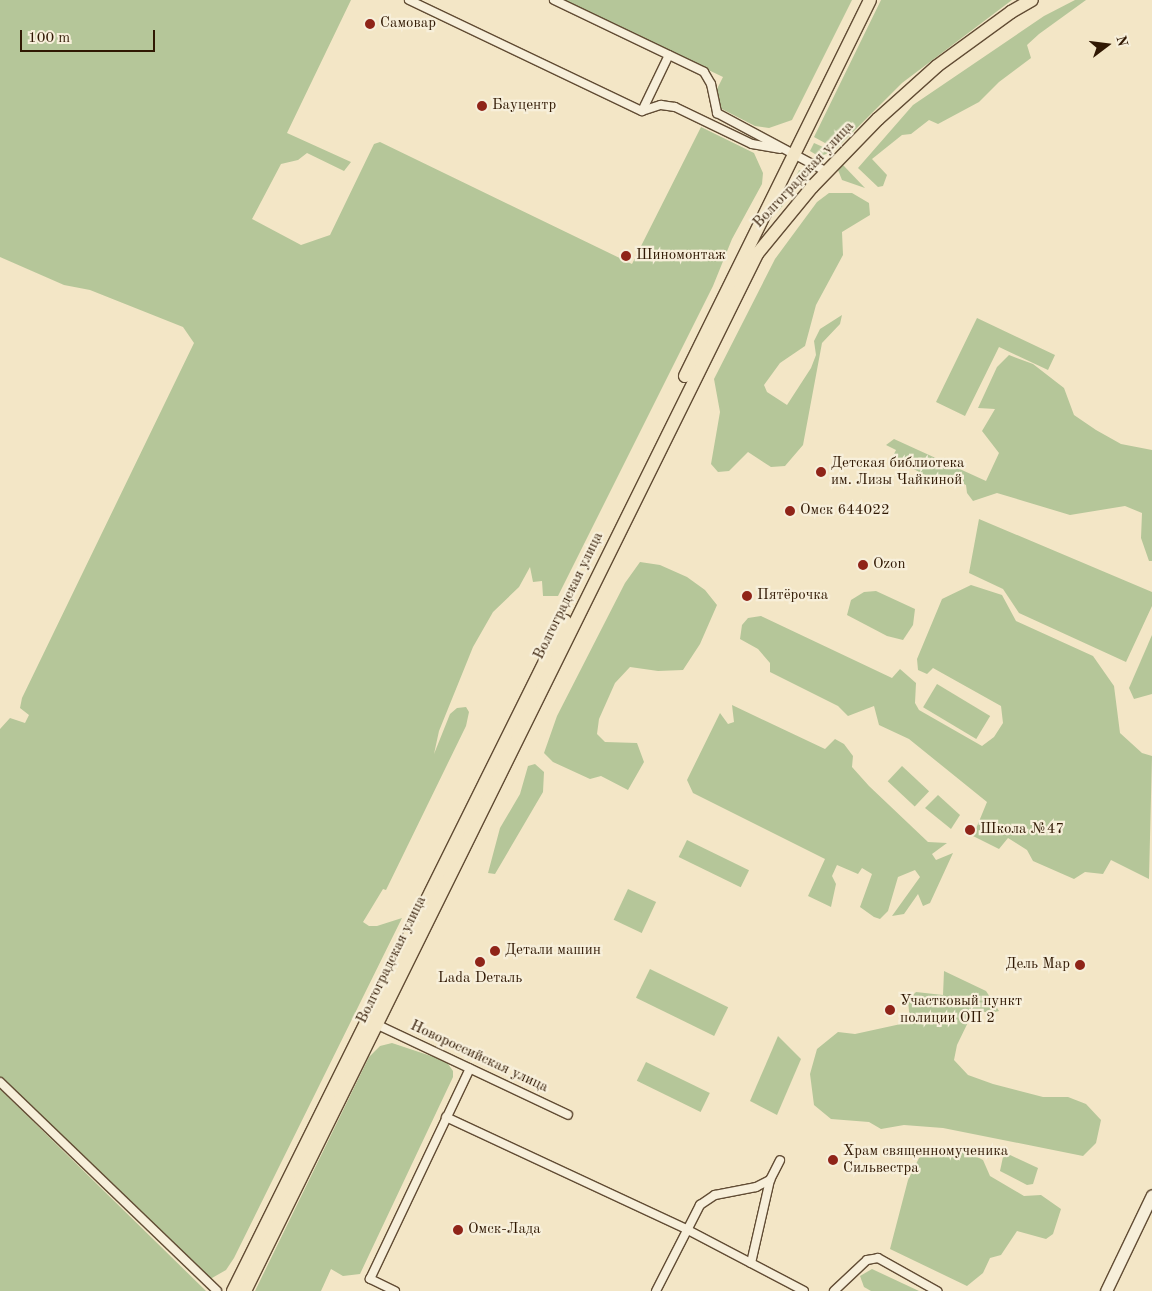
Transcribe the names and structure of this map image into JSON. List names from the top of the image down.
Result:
{
  "streets": {
    "main road": ["Волгоградская улица"],
    "street": ["Новороссийская улица"]
  },
  "crossings": [
    ["Волгоградская улица", "Новороссийская улица"]
  ],
  "places": [
    "Самовар",
    "Бауцентр",
    "Шиномонтаж",
    "Детская библиотека им. Лизы Чайкиной",
    "Омск 644022",
    "Ozon",
    "Пятёрочка",
    "Школа №47",
    "Детали машин",
    "Lada Dеталь",
    "Дель Мар",
    "Участковый пункт полиции ОП 2",
    "Храм священномученика Сильвестра",
    "Омск-Лада"
  ],
  "scale_bar": "100 m",
  "north": "right"
}
